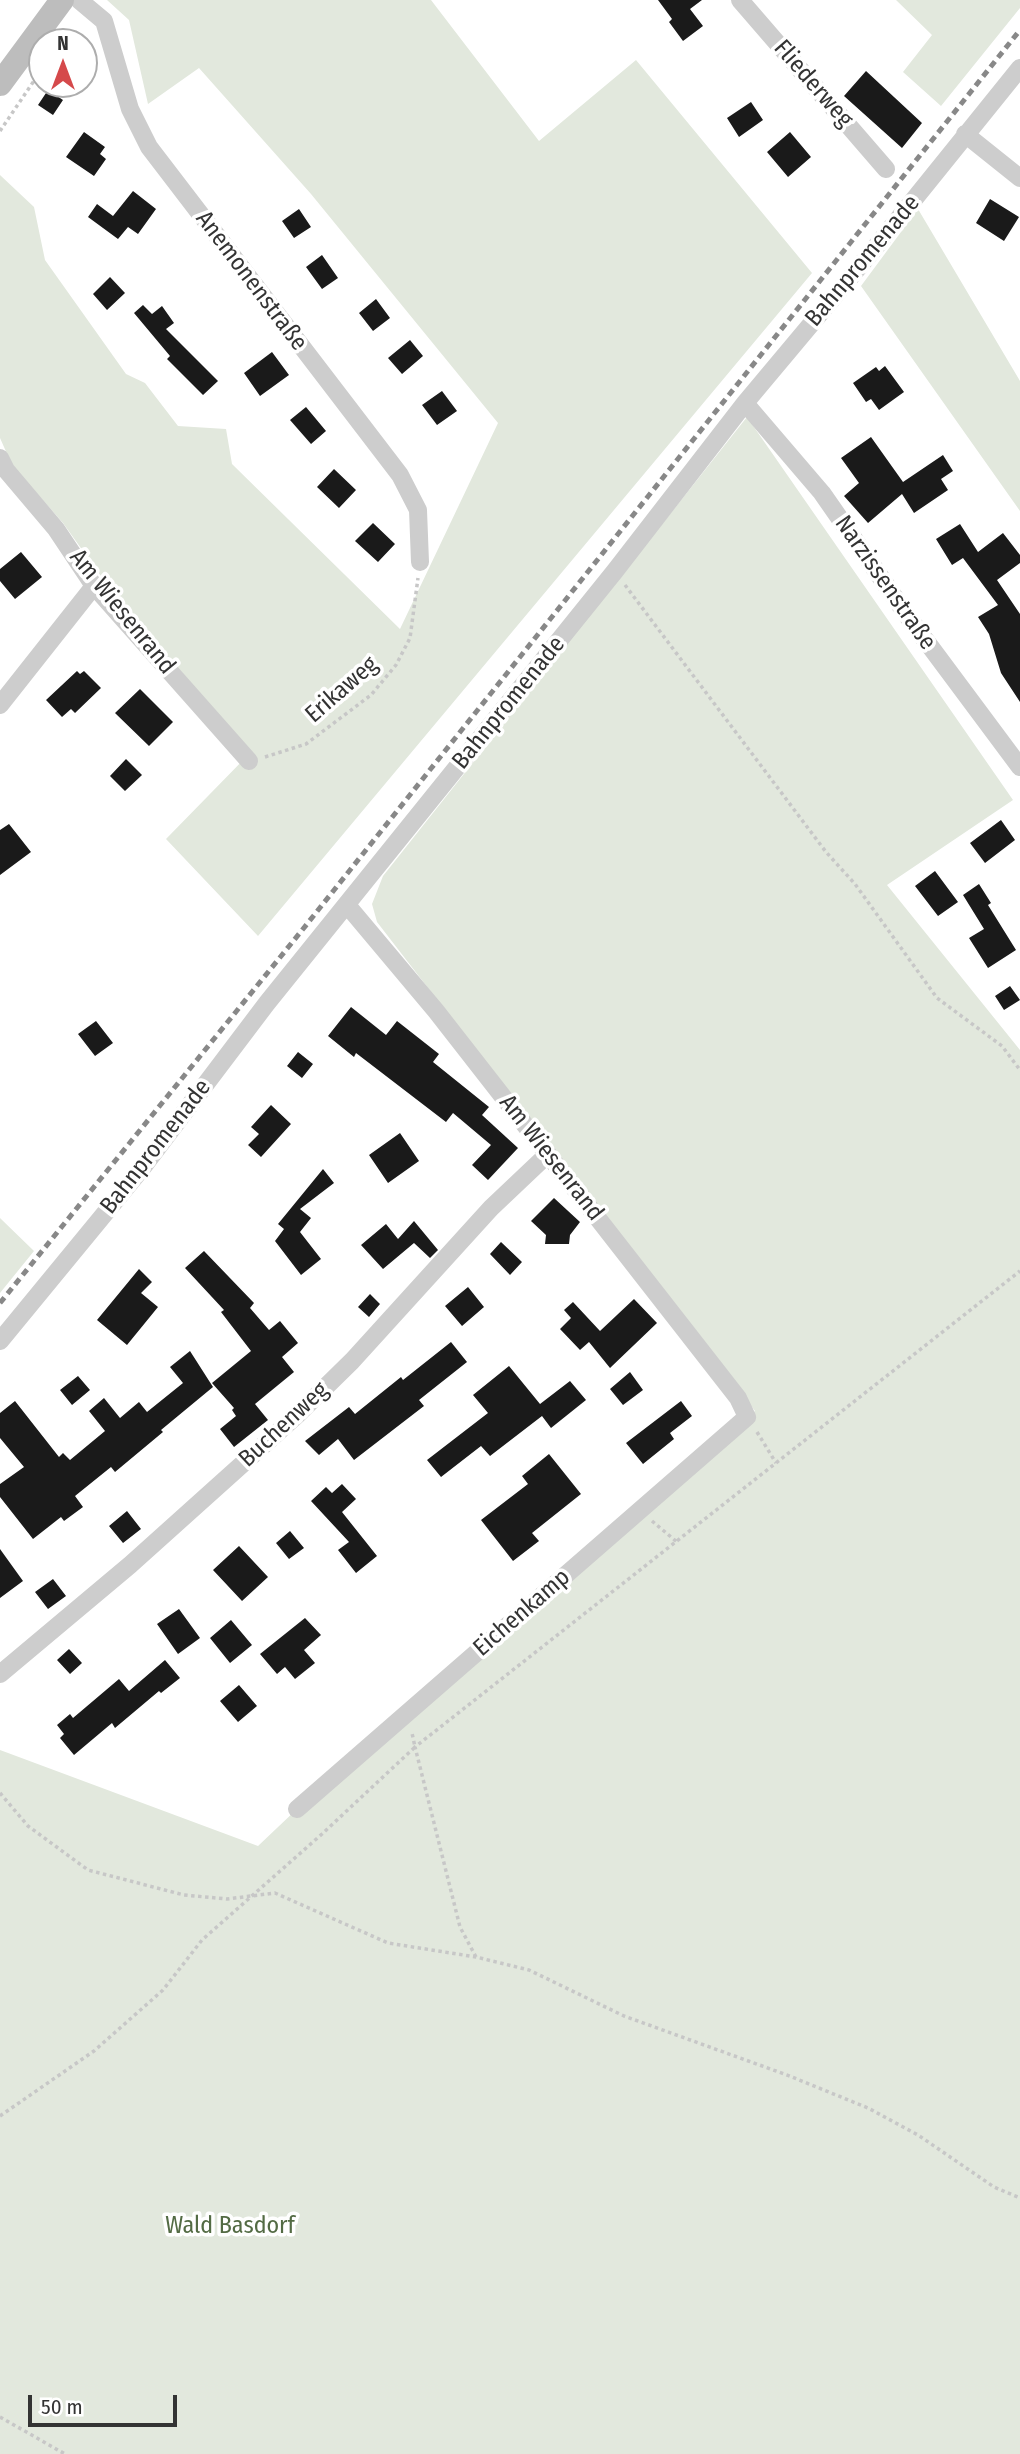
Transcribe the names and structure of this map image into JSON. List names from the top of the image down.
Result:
{
  "streets": {
    "street": [
      "Fliederweg",
      "Bahnpromenade",
      "Anemonenstraße",
      "Narzissenstraße",
      "Am Wiesenrand",
      "Buchenweg",
      "Eichenkamp"
    ],
    "path": ["Erikaweg"]
  },
  "crossings": [
    ["Bahnpromenade", "Narzissenstraße"],
    ["Bahnpromenade", "Am Wiesenrand"],
    ["Anemonenstraße", "Erikaweg"],
    ["Am Wiesenrand", "Erikaweg"],
    ["Am Wiesenrand", "Buchenweg"],
    ["Am Wiesenrand", "Eichenkamp"]
  ],
  "parks": ["Wald Basdorf"],
  "scale_bar": "50 m",
  "north": "top"
}
